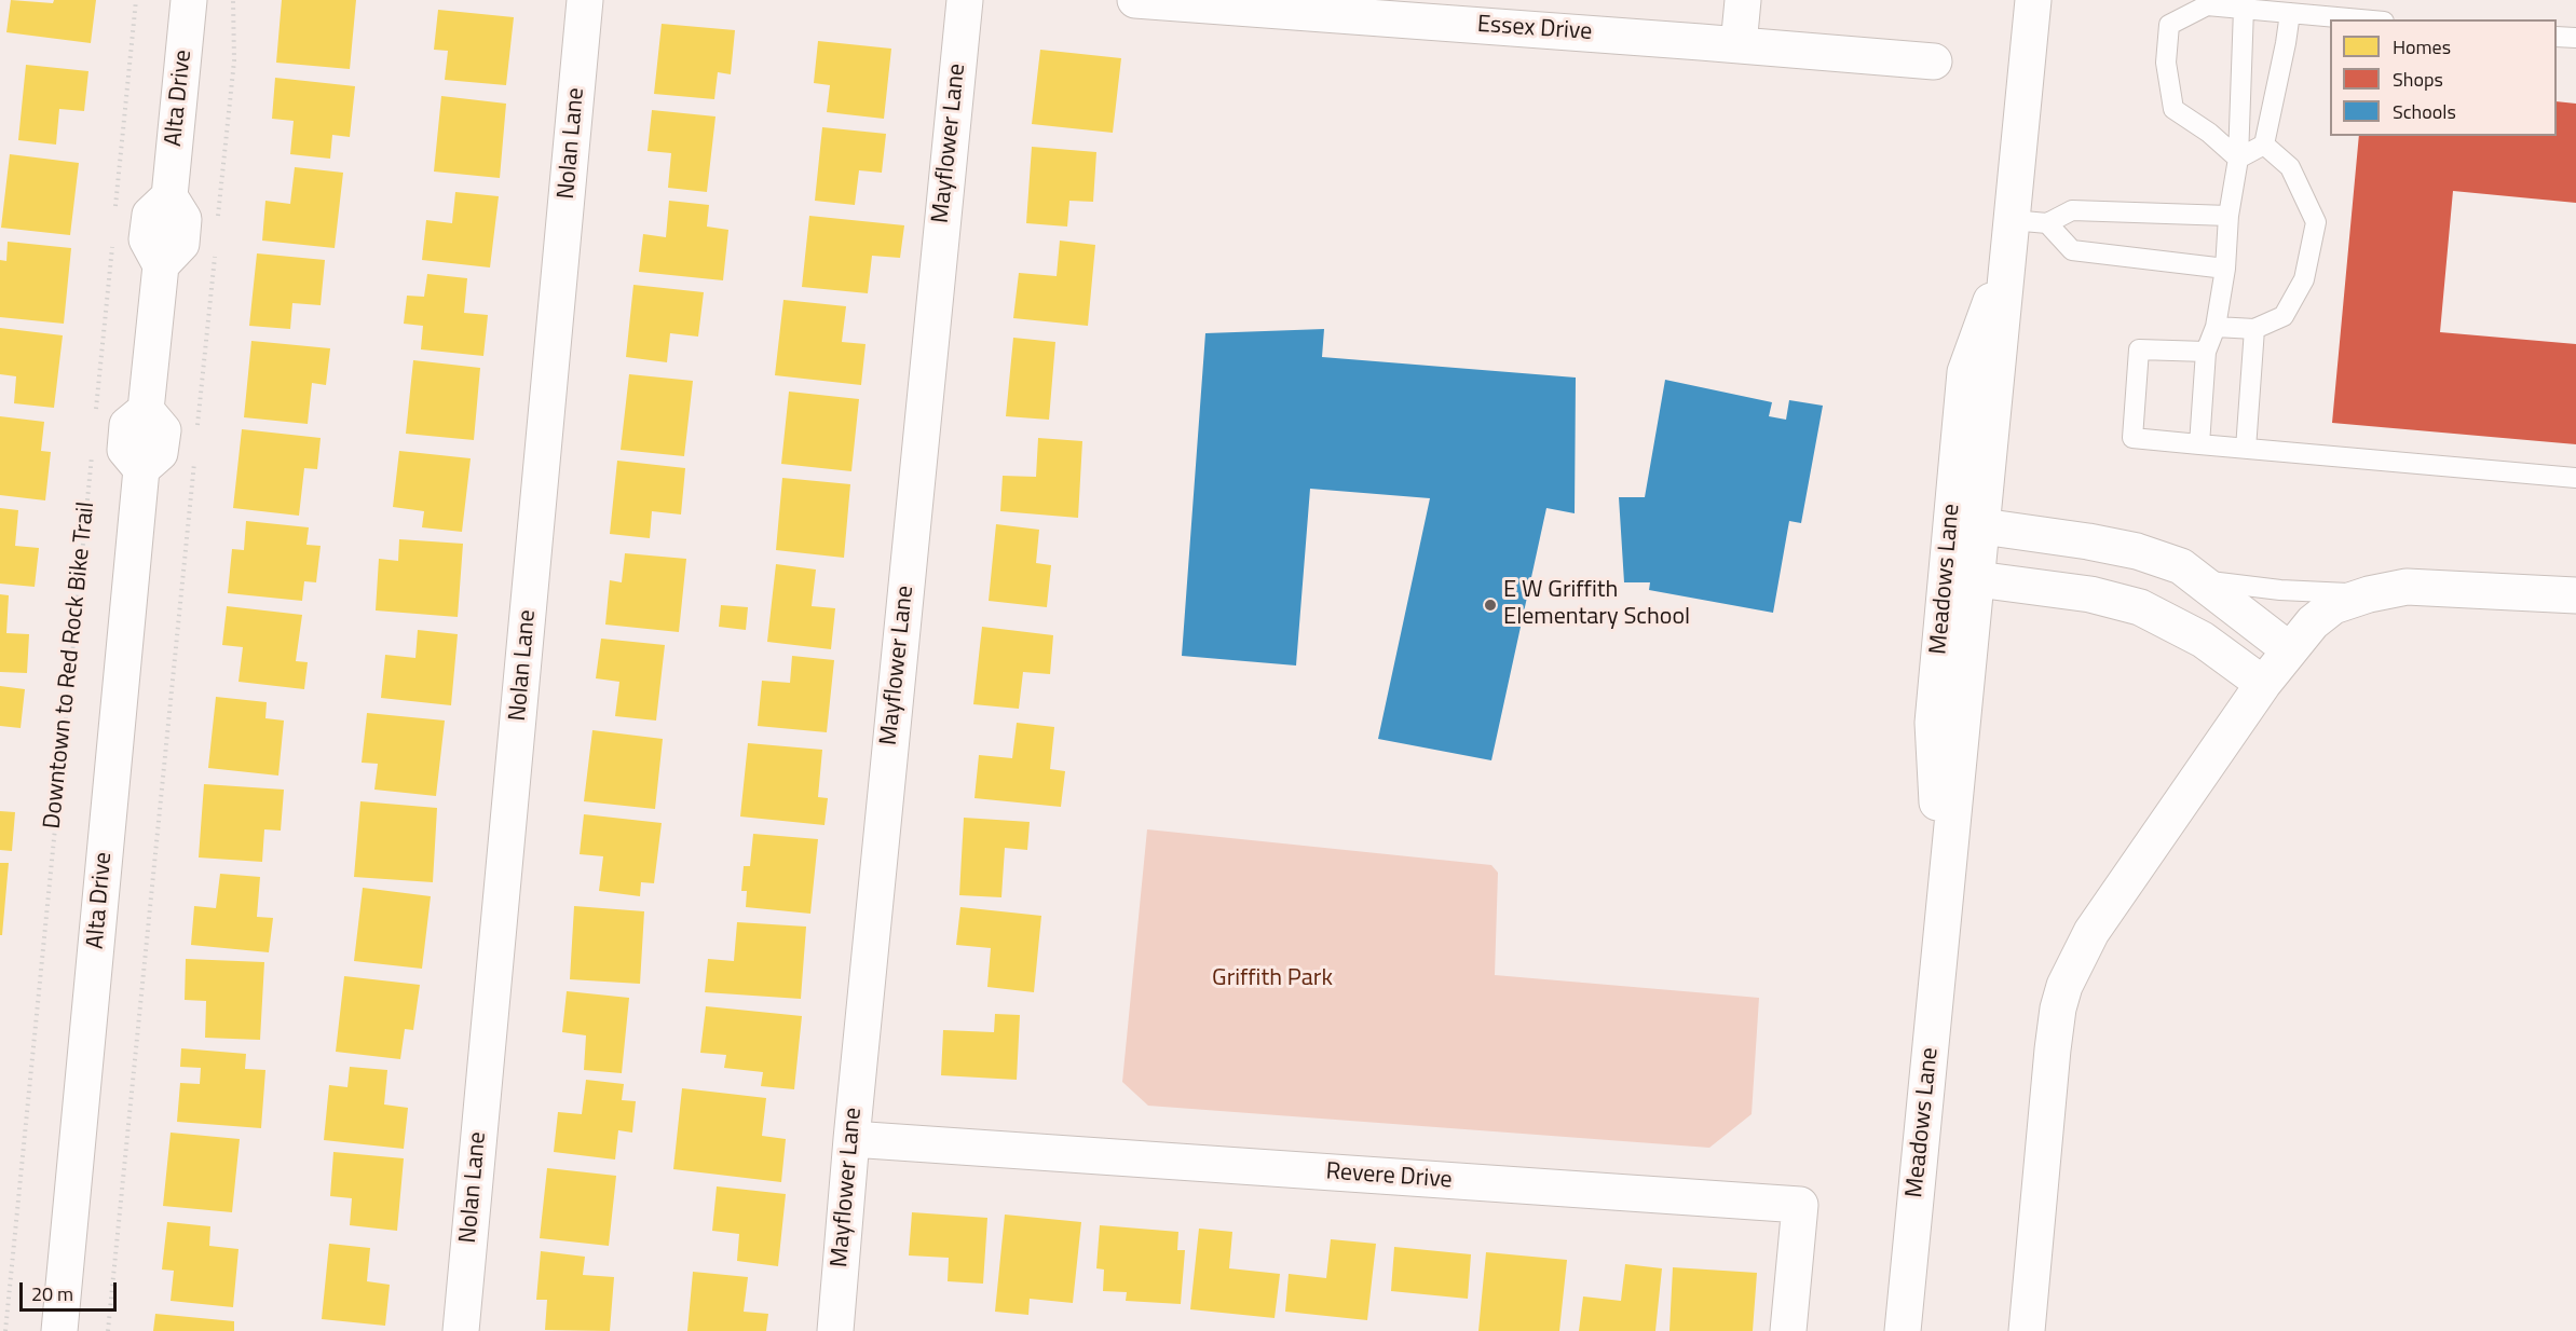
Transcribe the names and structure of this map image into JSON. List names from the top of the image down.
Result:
{
  "streets": {
    "street": [
      "Essex Drive",
      "Alta Drive",
      "Nolan Lane",
      "Mayflower Lane",
      "Meadows Lane",
      "Revere Drive"
    ],
    "path": ["Downtown to Red Rock Bike Trail"]
  },
  "crossings": [
    ["Mayflower Lane", "Revere Drive"]
  ],
  "parks": ["Griffith Park"],
  "places": ["E W Griffith Elementary School"],
  "legend": ["Homes", "Shops", "Schools"],
  "scale_bar": "20 m"
}
